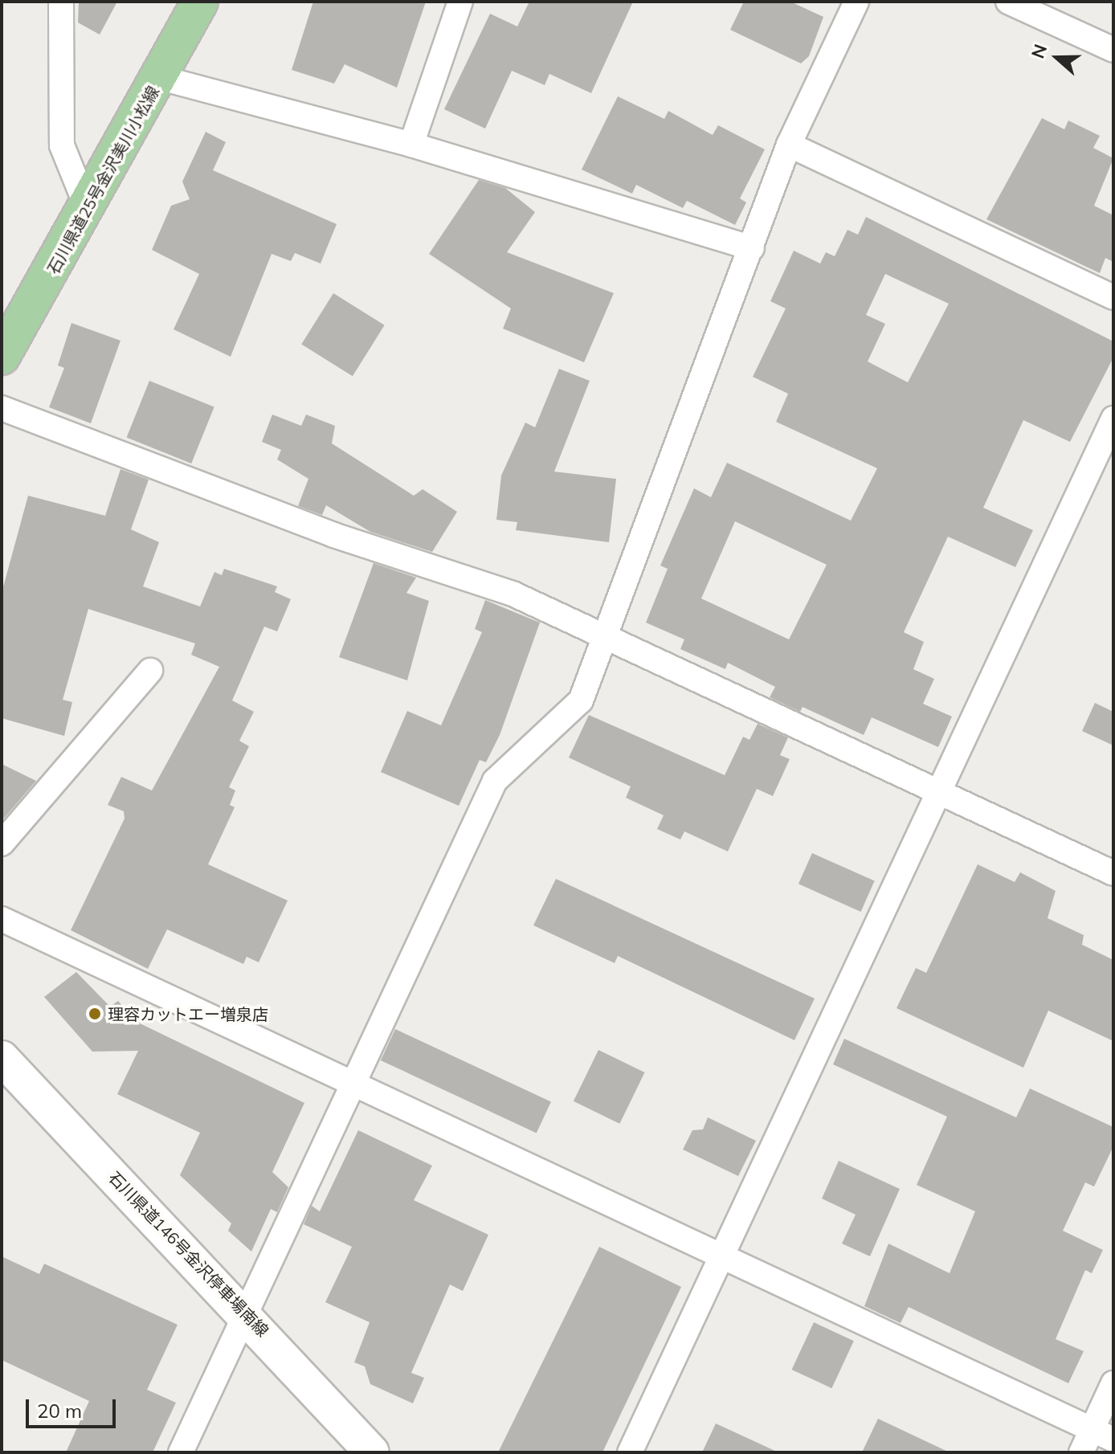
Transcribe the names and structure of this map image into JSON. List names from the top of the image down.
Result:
{
  "streets": {
    "main road": ["石川県道25号金沢美川小松線", "石川県道146号金沢停車場南線"]
  },
  "places": ["理容カットエー増泉店"],
  "scale_bar": "20 m",
  "north": "left"
}
